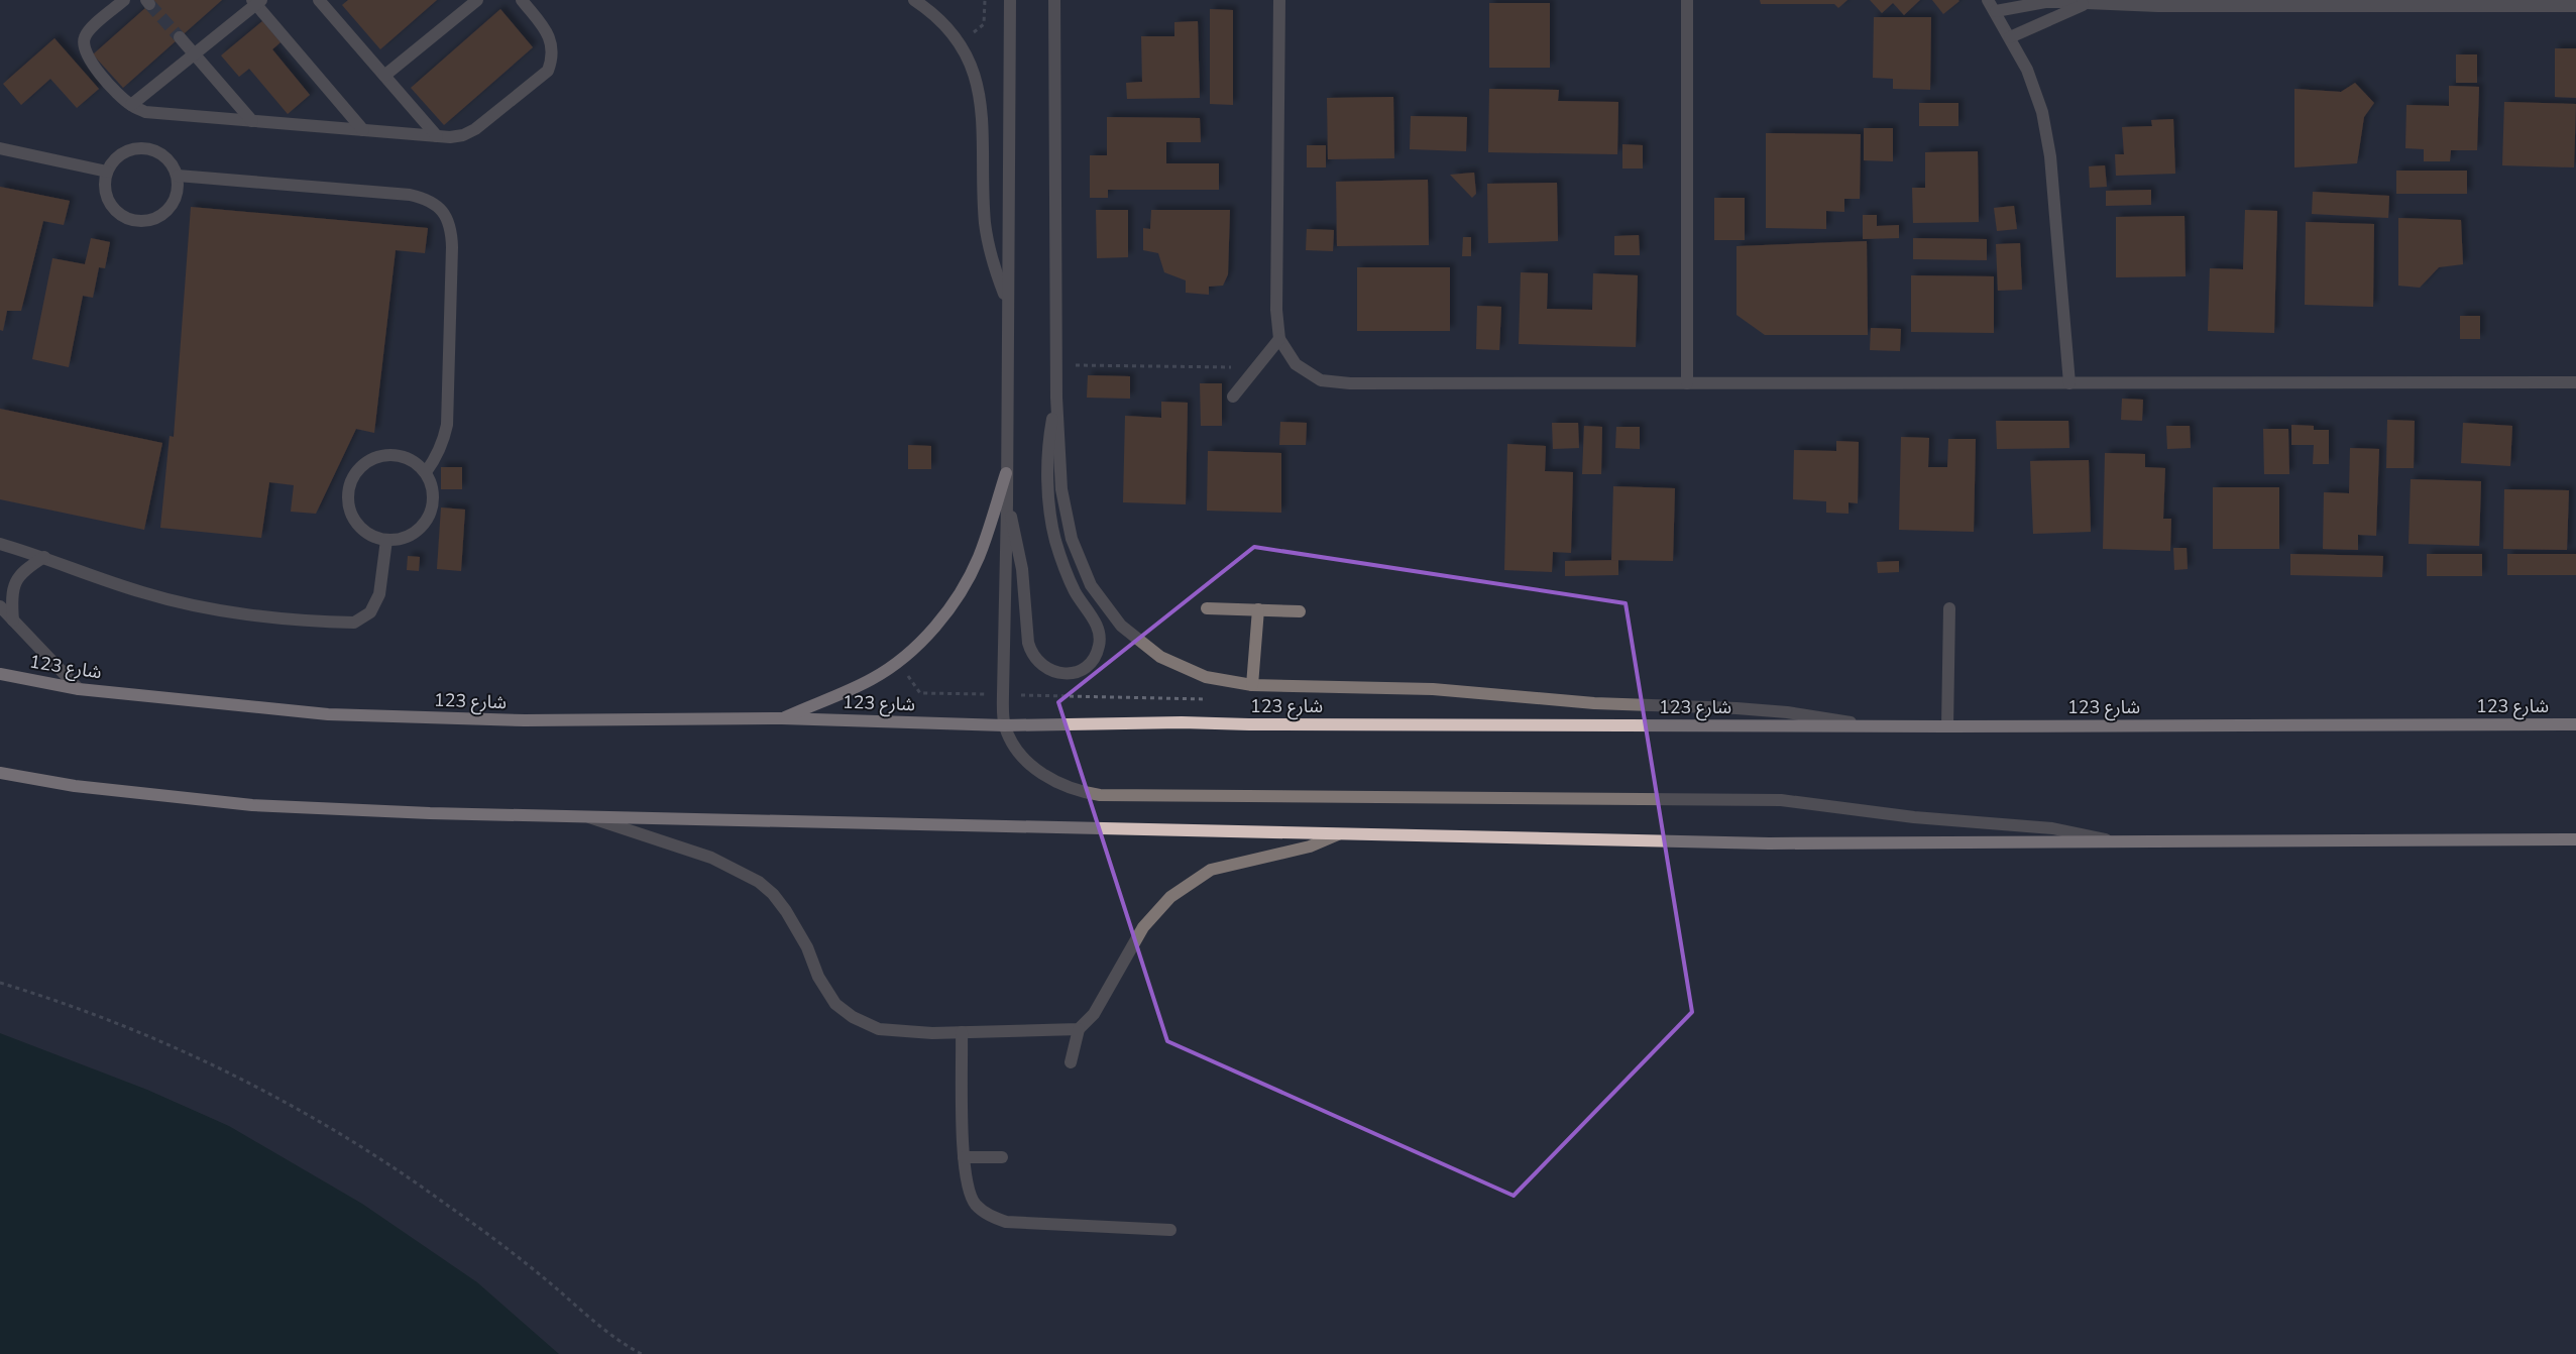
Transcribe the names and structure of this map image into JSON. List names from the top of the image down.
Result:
{
  "streets": {
    "main road": ["شارع 123"]
  }
}
